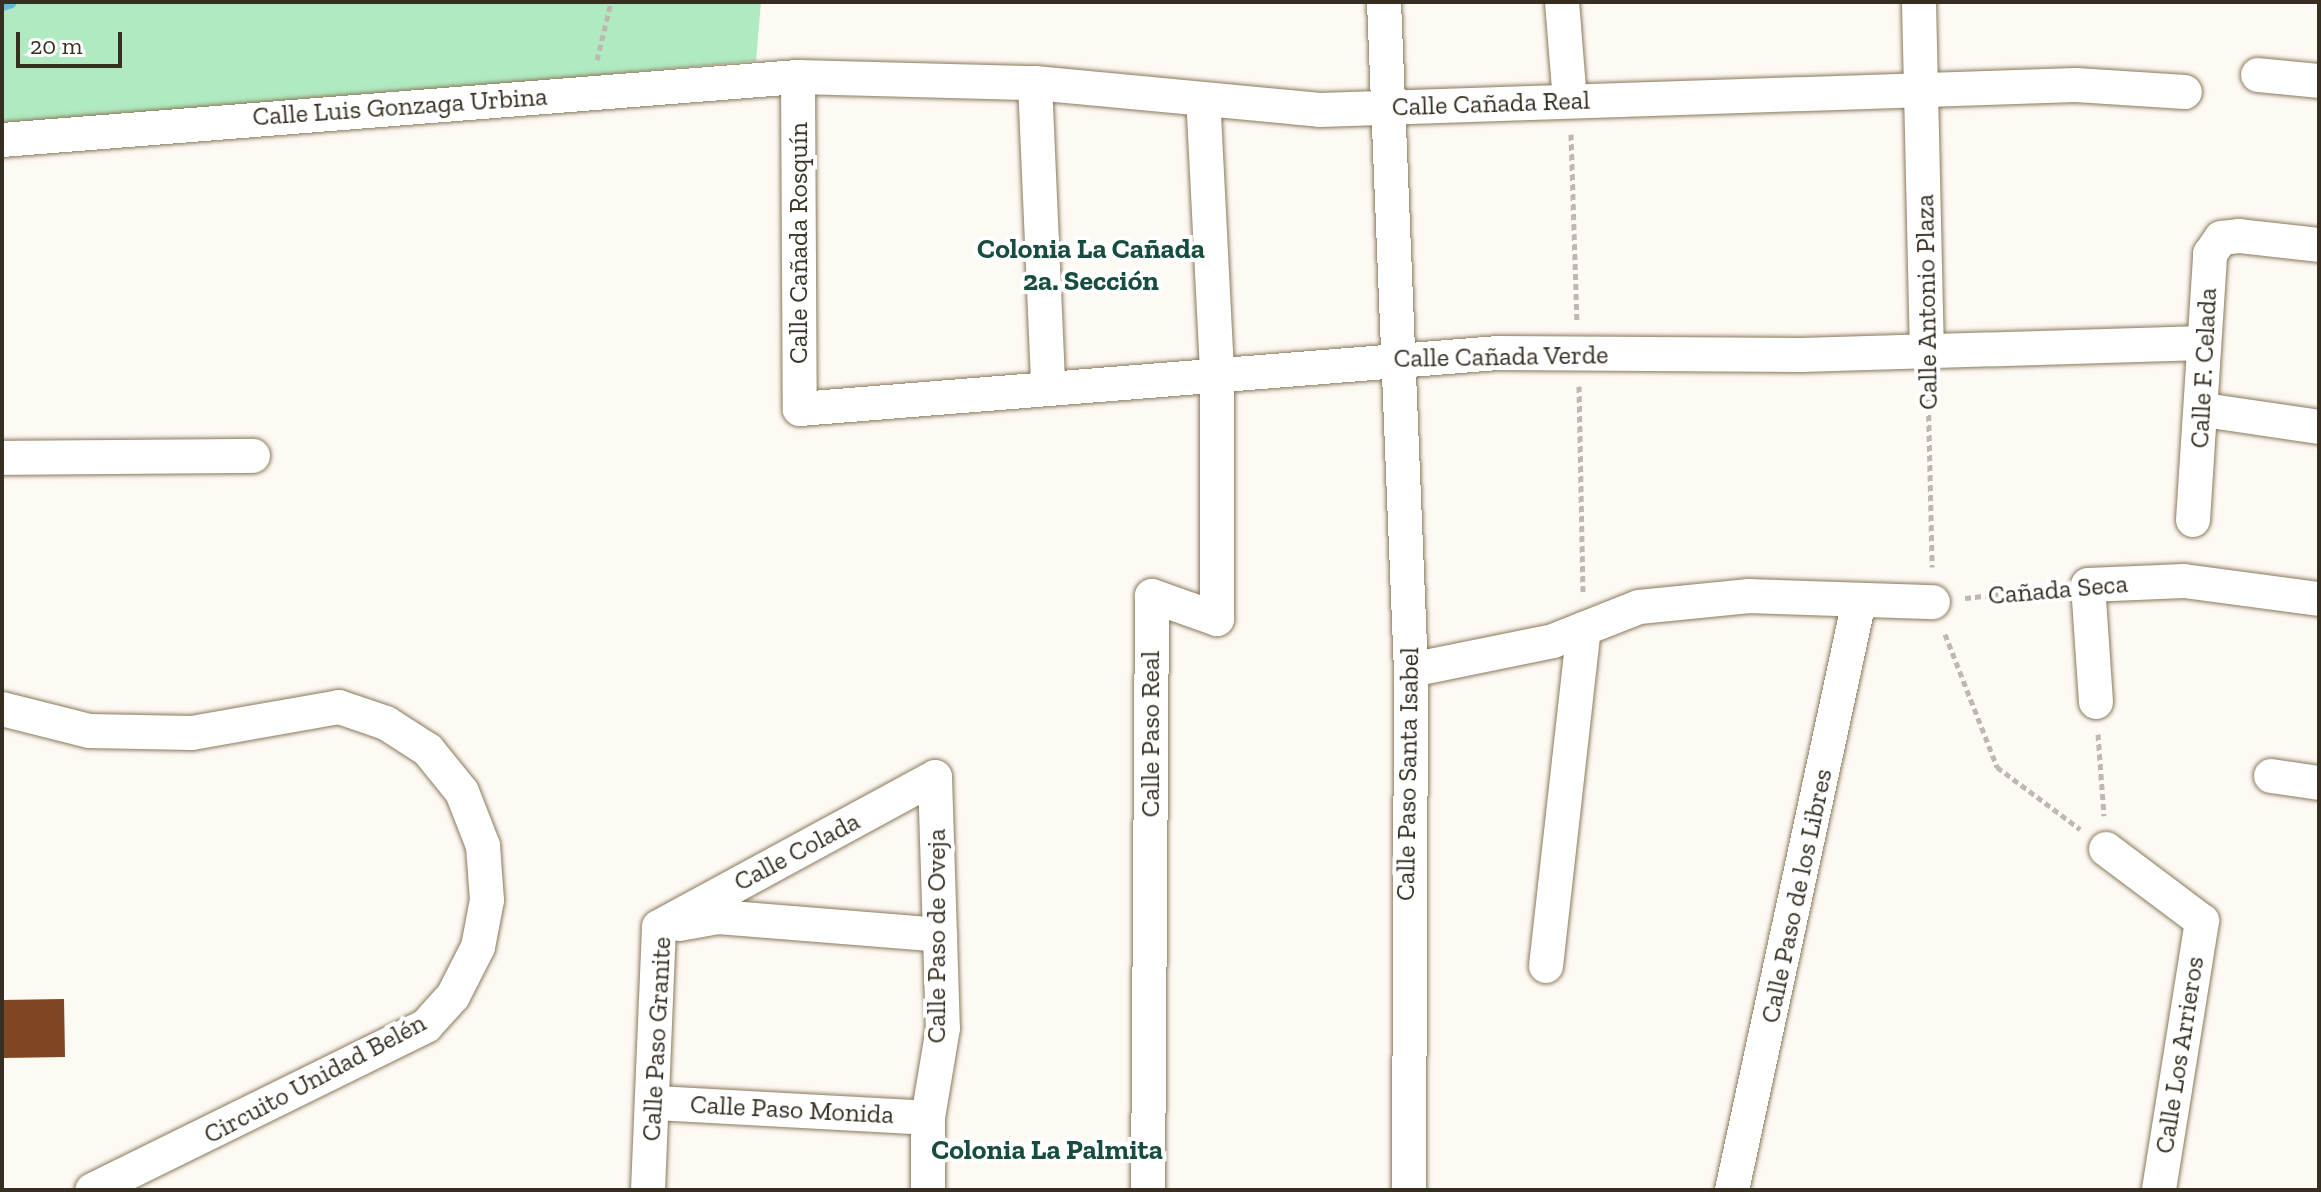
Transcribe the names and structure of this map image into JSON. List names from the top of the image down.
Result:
{
  "streets": {
    "street": [
      "Calle Cañada Real",
      "Calle Luis Gonzaga Urbina",
      "Calle Cañada Rosquín",
      "Calle Antonio Plaza",
      "Calle Cañada Verde",
      "Calle F. Celada",
      "Cañada Seca",
      "Calle Paso Real",
      "Calle Paso Santa Isabel",
      "Calle Colada",
      "Calle Paso de los Libres",
      "Calle Paso de Oveja",
      "Calle Paso Granite",
      "Calle Los Arrieros",
      "Circuito Unidad Belén",
      "Calle Paso Monida"
    ]
  },
  "crossings": [
    ["Calle Cañada Real", "Calle Luis Gonzaga Urbina"],
    ["Calle Cañada Real", "Calle Cañada Rosquín"],
    ["Calle Cañada Real", "Calle Antonio Plaza"],
    ["Calle Cañada Real", "Calle Paso Santa Isabel"],
    ["Calle Luis Gonzaga Urbina", "Calle Cañada Rosquín"],
    ["Calle Cañada Rosquín", "Calle Cañada Verde"],
    ["Calle Antonio Plaza", "Calle Cañada Verde"],
    ["Calle Antonio Plaza", "Cañada Seca"],
    ["Calle Antonio Plaza", "Calle Los Arrieros"],
    ["Calle Cañada Verde", "Calle F. Celada"],
    ["Calle Cañada Verde", "Calle Paso Real"],
    ["Calle Cañada Verde", "Calle Paso Santa Isabel"],
    ["Calle Colada", "Calle Paso de Oveja"],
    ["Calle Colada", "Calle Paso Granite"],
    ["Calle Paso de Oveja", "Calle Paso Granite"],
    ["Calle Paso de Oveja", "Calle Paso Monida"],
    ["Calle Paso Granite", "Calle Paso Monida"]
  ],
  "districts": ["Colonia La Cañada 2a. Sección", "Colonia La Palmita"],
  "scale_bar": "20 m"
}
